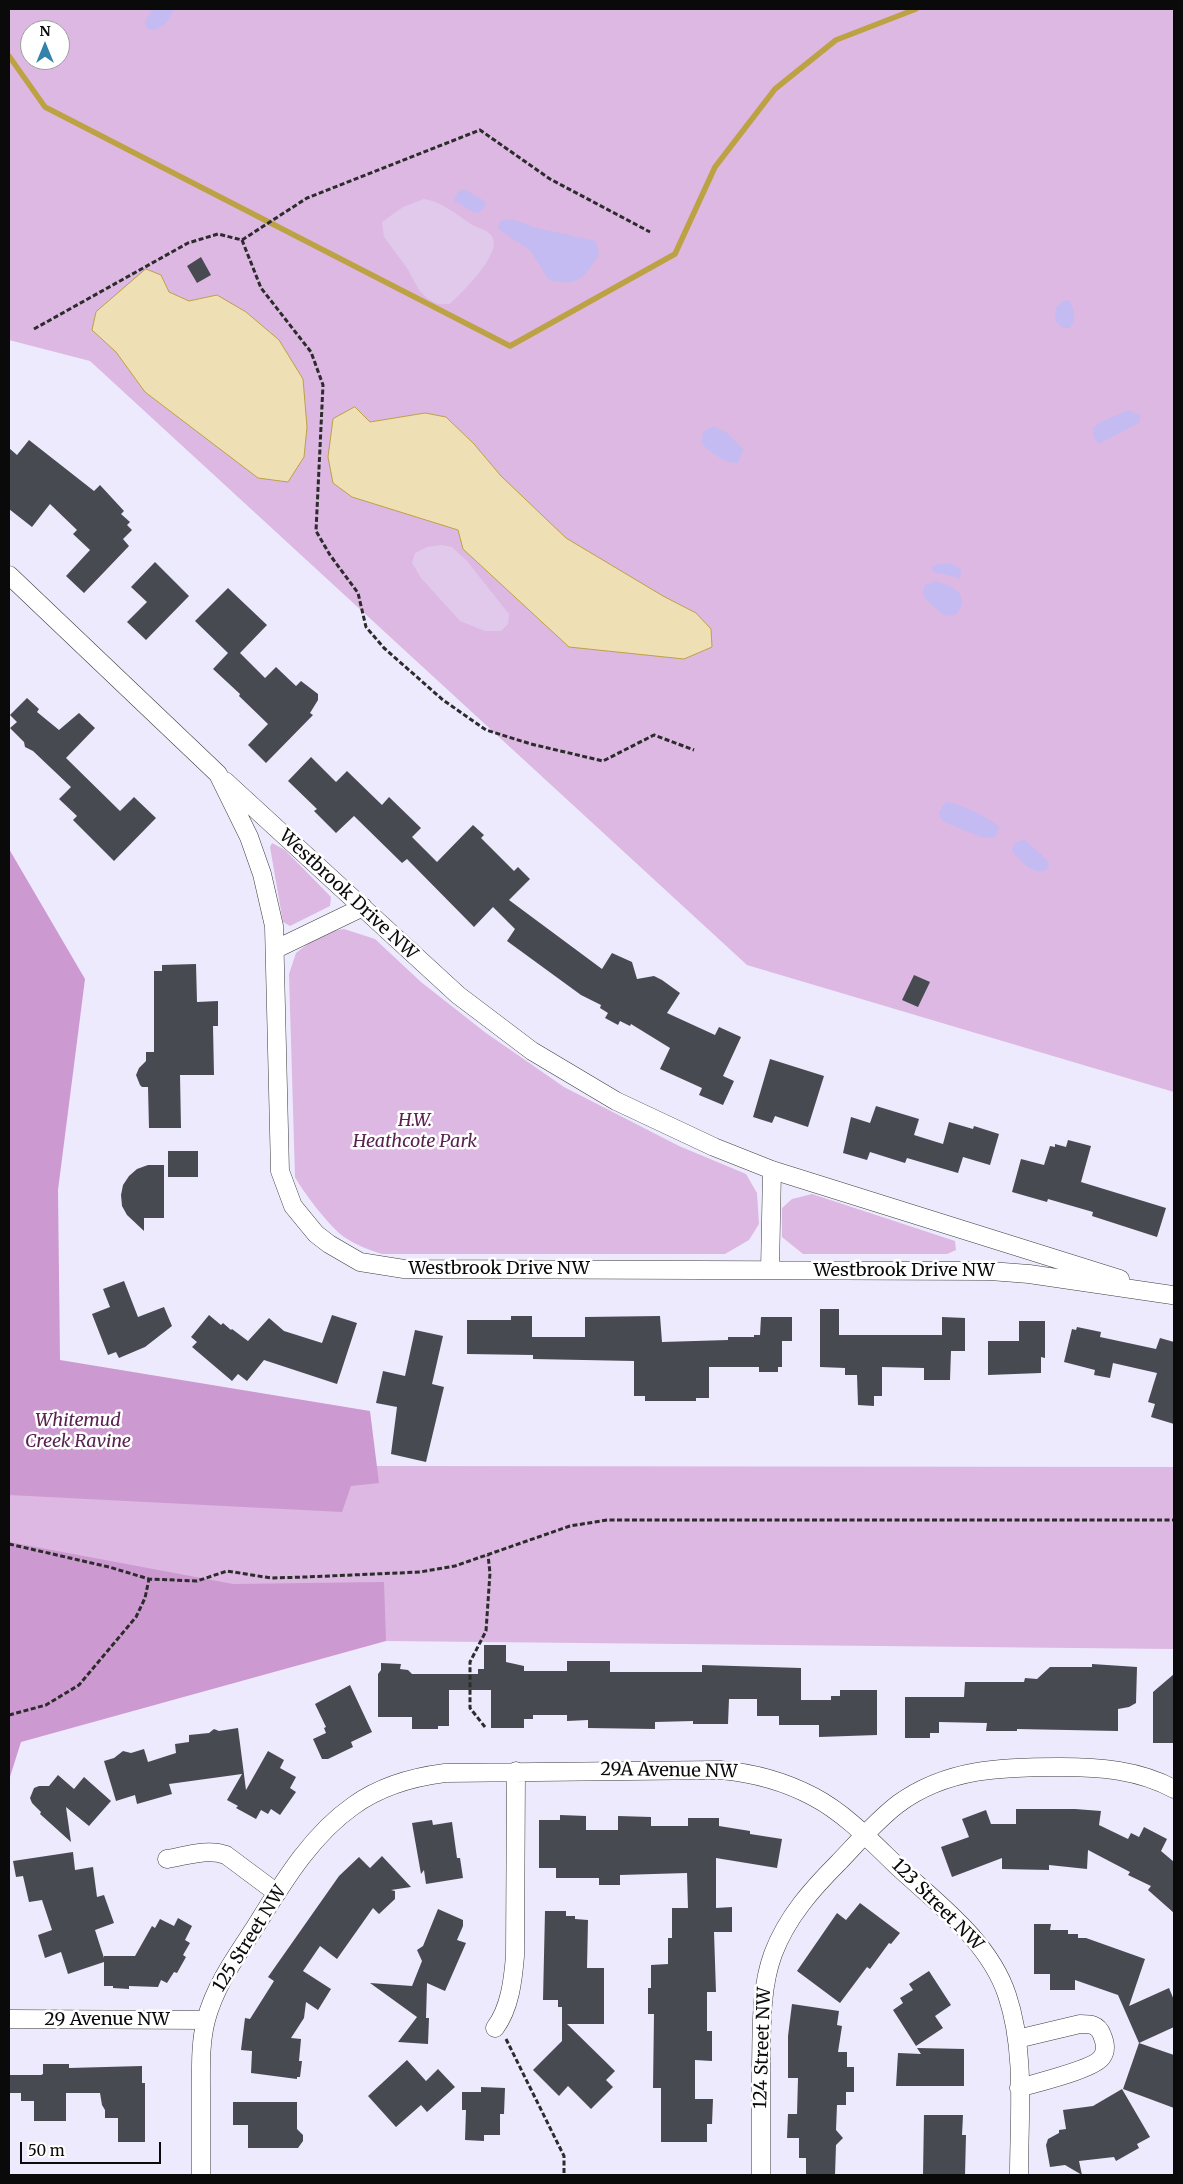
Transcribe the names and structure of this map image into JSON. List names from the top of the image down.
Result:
{
  "streets": {
    "street": [
      "Westbrook Drive NW",
      "29A Avenue NW",
      "123 Street NW",
      "125 Street NW",
      "29 Avenue NW",
      "124 Street NW"
    ]
  },
  "crossings": [
    ["29A Avenue NW", "123 Street NW"],
    ["29A Avenue NW", "125 Street NW"],
    ["29A Avenue NW", "124 Street NW"],
    ["123 Street NW", "124 Street NW"],
    ["125 Street NW", "29 Avenue NW"]
  ],
  "parks": ["H.W. Heathcote Park", "Whitemud Creek Ravine"],
  "scale_bar": "50 m",
  "north": "top"
}
